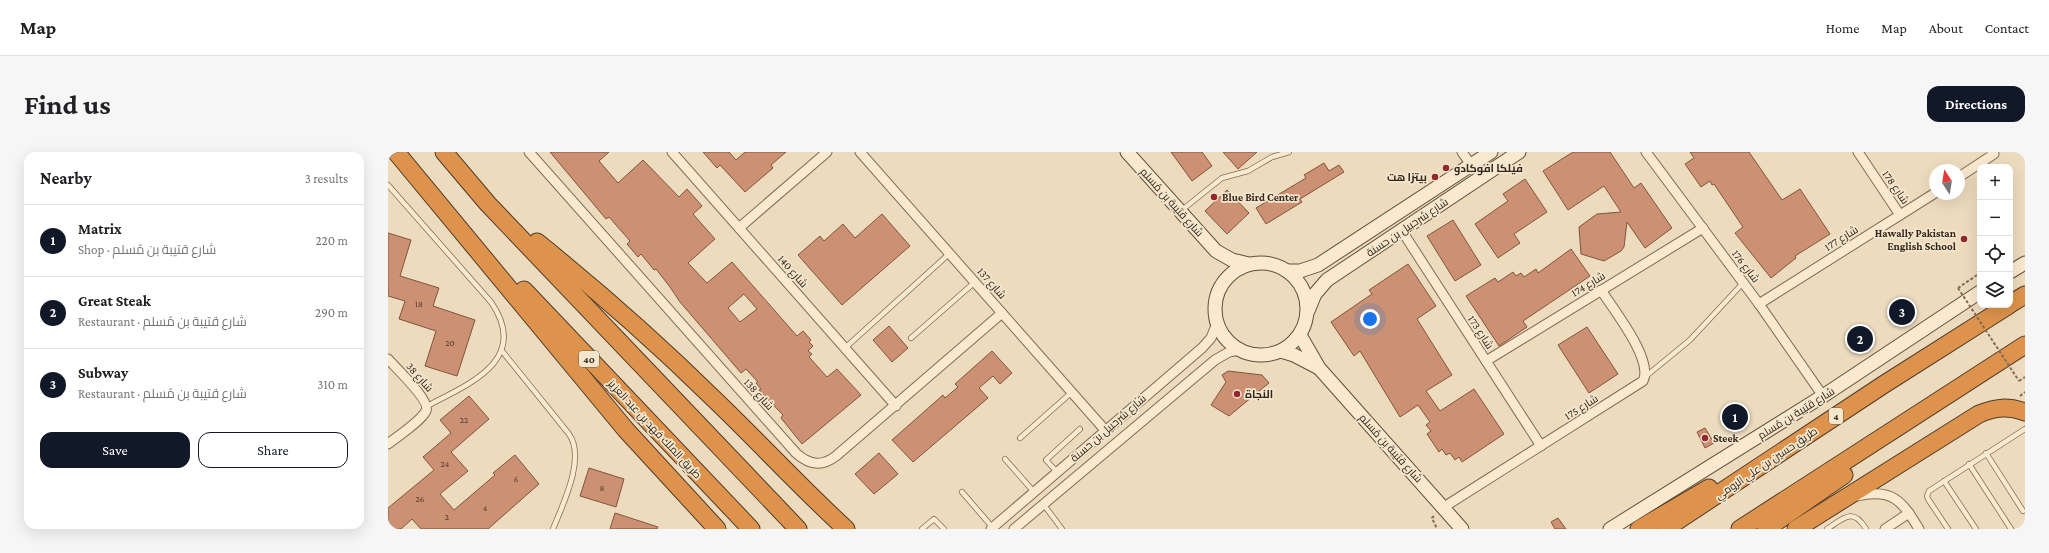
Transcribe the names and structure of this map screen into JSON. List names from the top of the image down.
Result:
{
  "streets": {
    "highway": [
      "40",
      "4",
      "طريق الملك فهد بن عبد العزيز",
      "طريق حسين بن علي الرومي"
    ],
    "street": [
      "شارع 178",
      "شارع قتيبة بن مُسلم",
      "شارع شرحبيل بن حسنة",
      "شارع 177",
      "شارع 176",
      "شارع 140",
      "شارع 137",
      "شارع 174",
      "شارع 173",
      "شارع 38",
      "شارع 138",
      "شارع 175"
    ]
  },
  "crossings": [
    ["شارع 178", "شارع 177"],
    ["شارع قتيبة بن مُسلم", "شارع شرحبيل بن حسنة"],
    ["شارع قتيبة بن مُسلم", "شارع 176"],
    ["شارع قتيبة بن مُسلم", "شارع 175"],
    ["شارع شرحبيل بن حسنة", "شارع 137"],
    ["شارع شرحبيل بن حسنة", "شارع 173"],
    ["شارع 177", "شارع 176"],
    ["شارع 176", "شارع 174"],
    ["شارع 140", "شارع 138"],
    ["شارع 137", "شارع 138"],
    ["شارع 174", "شارع 173"],
    ["شارع 173", "شارع 175"],
    ["40", "طريق الملك فهد بن عبد العزيز"]
  ],
  "places": [
    "فيلكا افوكادو",
    "بيتزا هت",
    "Blue Bird Center",
    "Hawally Pakistan English School",
    "النجاة",
    "Steek"
  ],
  "house_numbers": [
    "18",
    "20",
    "22",
    "24",
    "6",
    "8",
    "26",
    "4",
    "2"
  ],
  "north": "top",
  "page": {
    "header": "Map",
    "nav": [
      "Home",
      "Map",
      "About",
      "Contact"
    ],
    "buttons": [
      "Directions",
      ["Save", "Share"]
    ],
    "title": "Find us",
    "heading": ["Nearby", "3 results"],
    "map_buttons": ["+", "−"],
    "list": [
      {
        "mark": "1",
        "name": "Matrix",
        "note": "Shop · شارع قتيبة بن مُسلم",
        "value": "220 m"
      },
      {
        "mark": "2",
        "name": "Great Steak",
        "note": "Restaurant · شارع قتيبة بن مُسلم",
        "value": "290 m"
      },
      {
        "mark": "3",
        "name": "Subway",
        "note": "Restaurant · شارع قتيبة بن مُسلم",
        "value": "310 m"
      }
    ],
    "pins": ["3", "2", "1"]
  }
}
